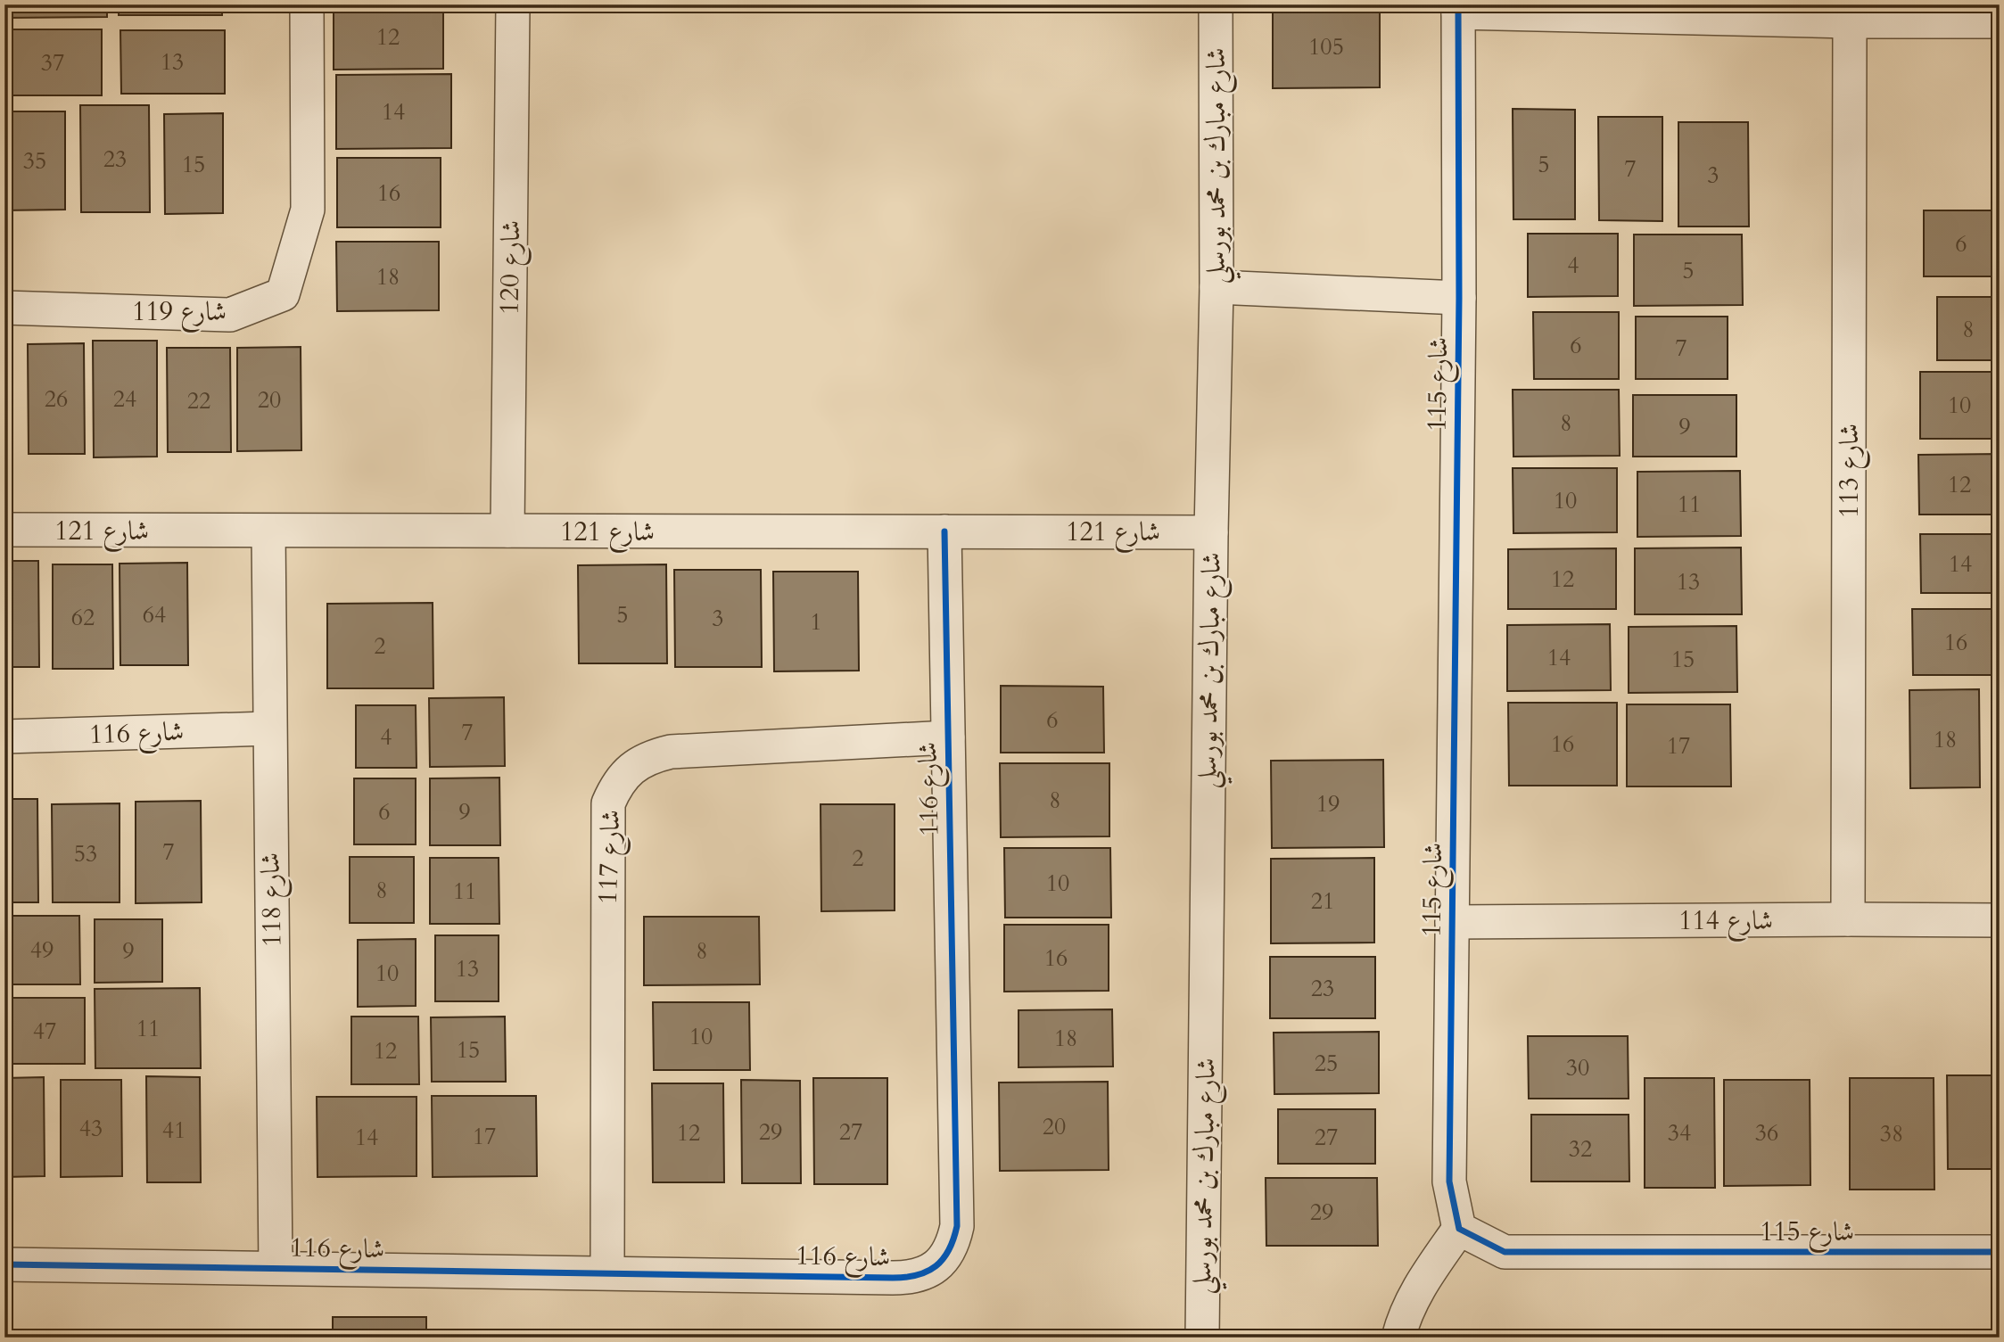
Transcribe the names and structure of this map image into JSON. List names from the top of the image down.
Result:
{
  "streets": {
    "street": [
      "شارع مبارك بن محمد بورسلي",
      "شارع 120",
      "شارع 119",
      "شارع 115",
      "شارع 113",
      "شارع 121",
      "شارع 116",
      "شارع 117",
      "شارع 118",
      "شارع 114"
    ]
  },
  "crossings": [
    ["شارع مبارك بن محمد بورسلي", "شارع 121"],
    ["شارع 120", "شارع 121"],
    ["شارع 115", "شارع 114"],
    ["شارع 113", "شارع 114"],
    ["شارع 121", "شارع 116"],
    ["شارع 121", "شارع 118"],
    ["شارع 116", "شارع 117"],
    ["شارع 116", "شارع 118"]
  ],
  "house_numbers": [
    "12",
    "105",
    "13",
    "37",
    "14",
    "23",
    "35",
    "15",
    "5",
    "7",
    "3",
    "16",
    "6",
    "4",
    "5",
    "18",
    "8",
    "6",
    "7",
    "26",
    "24",
    "20",
    "22",
    "10",
    "8",
    "9",
    "12",
    "10",
    "11",
    "14",
    "12",
    "13",
    "64",
    "5",
    "62",
    "3",
    "1",
    "16",
    "2",
    "14",
    "15",
    "6",
    "7",
    "4",
    "18",
    "16",
    "17",
    "8",
    "19",
    "6",
    "9",
    "7",
    "53",
    "2",
    "10",
    "8",
    "11",
    "21",
    "49",
    "9",
    "8",
    "16",
    "13",
    "10",
    "23",
    "11",
    "47",
    "10",
    "18",
    "15",
    "12",
    "25",
    "30",
    "20",
    "43",
    "41",
    "29",
    "27",
    "12",
    "34",
    "36",
    "38",
    "17",
    "14",
    "27",
    "32",
    "29"
  ]
}
